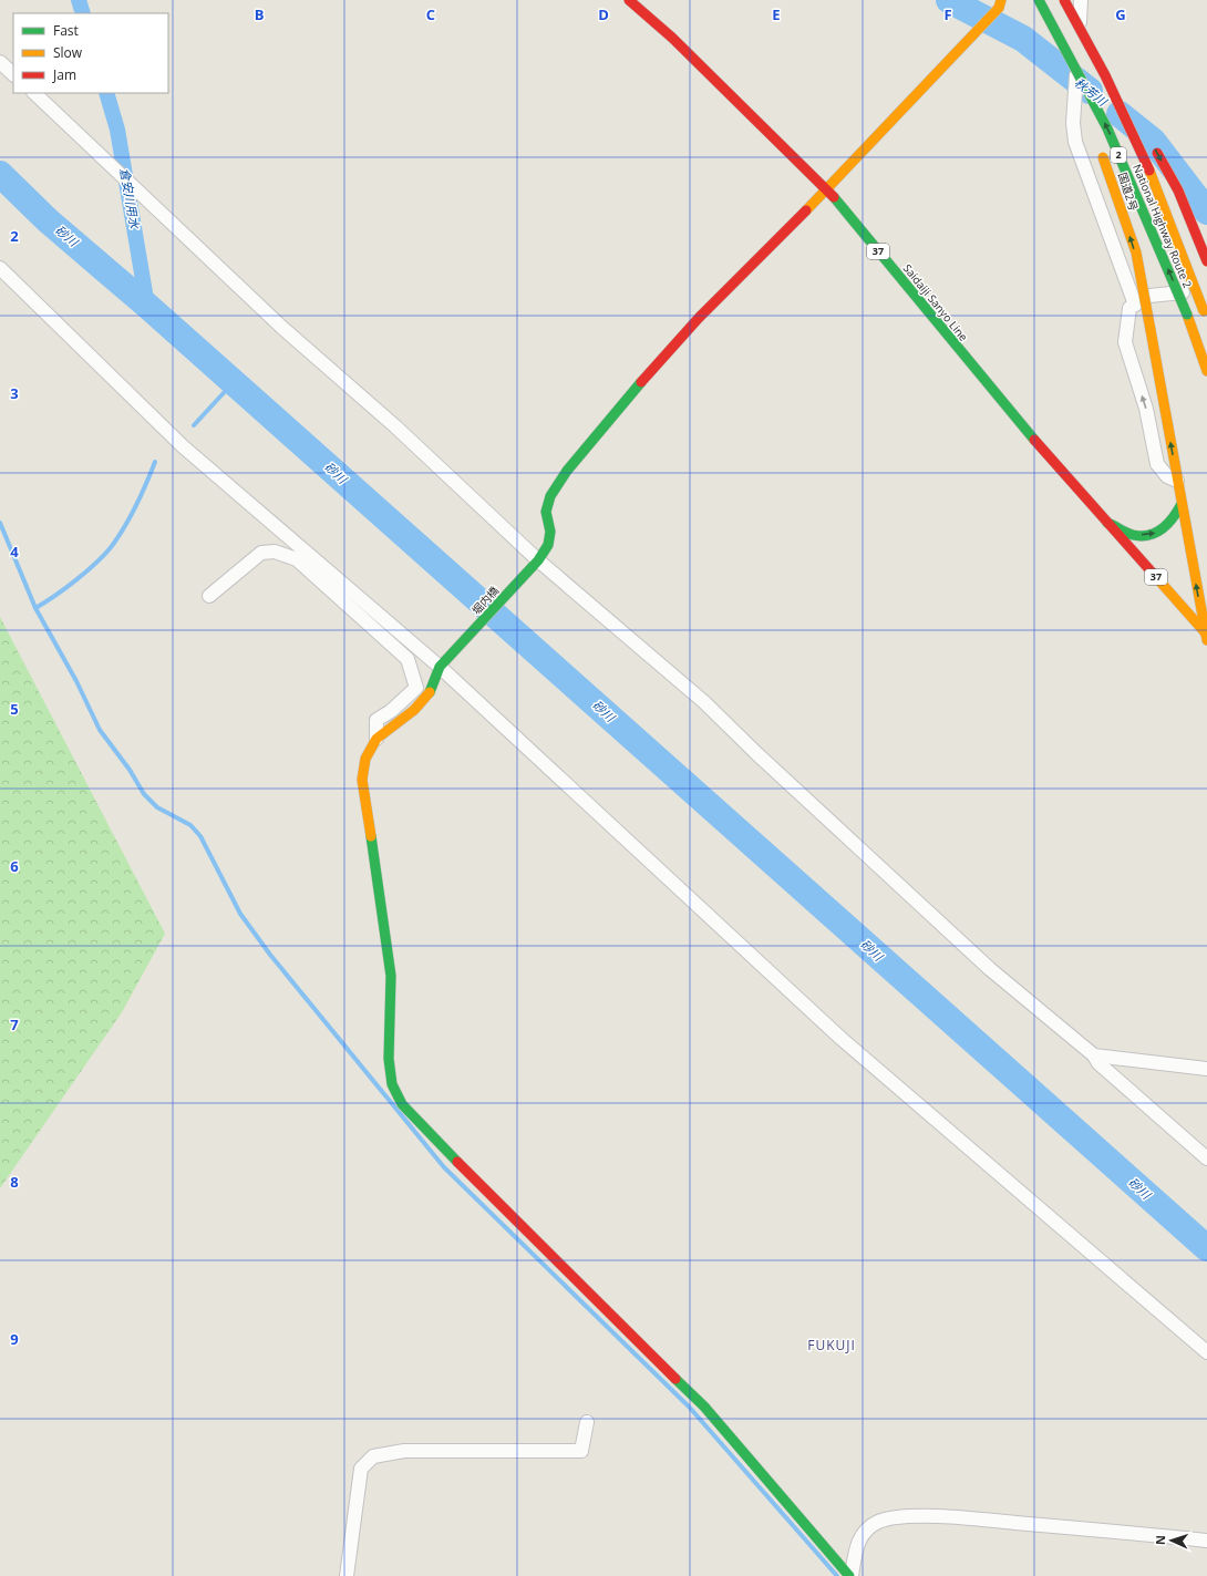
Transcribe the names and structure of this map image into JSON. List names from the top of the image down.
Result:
{
  "streets": {
    "main road": [
      "2",
      "国道2号",
      "National Highway Route 2",
      "37",
      "Saidaiji Sanyo Line",
      "堀内橋"
    ]
  },
  "crossings": [
    ["2", "National Highway Route 2"],
    ["国道2号", "Saidaiji Sanyo Line"],
    ["Saidaiji Sanyo Line", "堀内橋"]
  ],
  "one_way": ["国道2号"],
  "districts": ["FUKUJI"],
  "water": ["秋芳川", "倉安川用水", "砂川"],
  "legend": ["Fast", "Slow", "Jam"],
  "north": "left",
  "grid": {
    "columns": [
      "B",
      "C",
      "D",
      "E",
      "F",
      "G"
    ],
    "rows": [
      "2",
      "3",
      "4",
      "5",
      "6",
      "7",
      "8",
      "9"
    ]
  }
}
